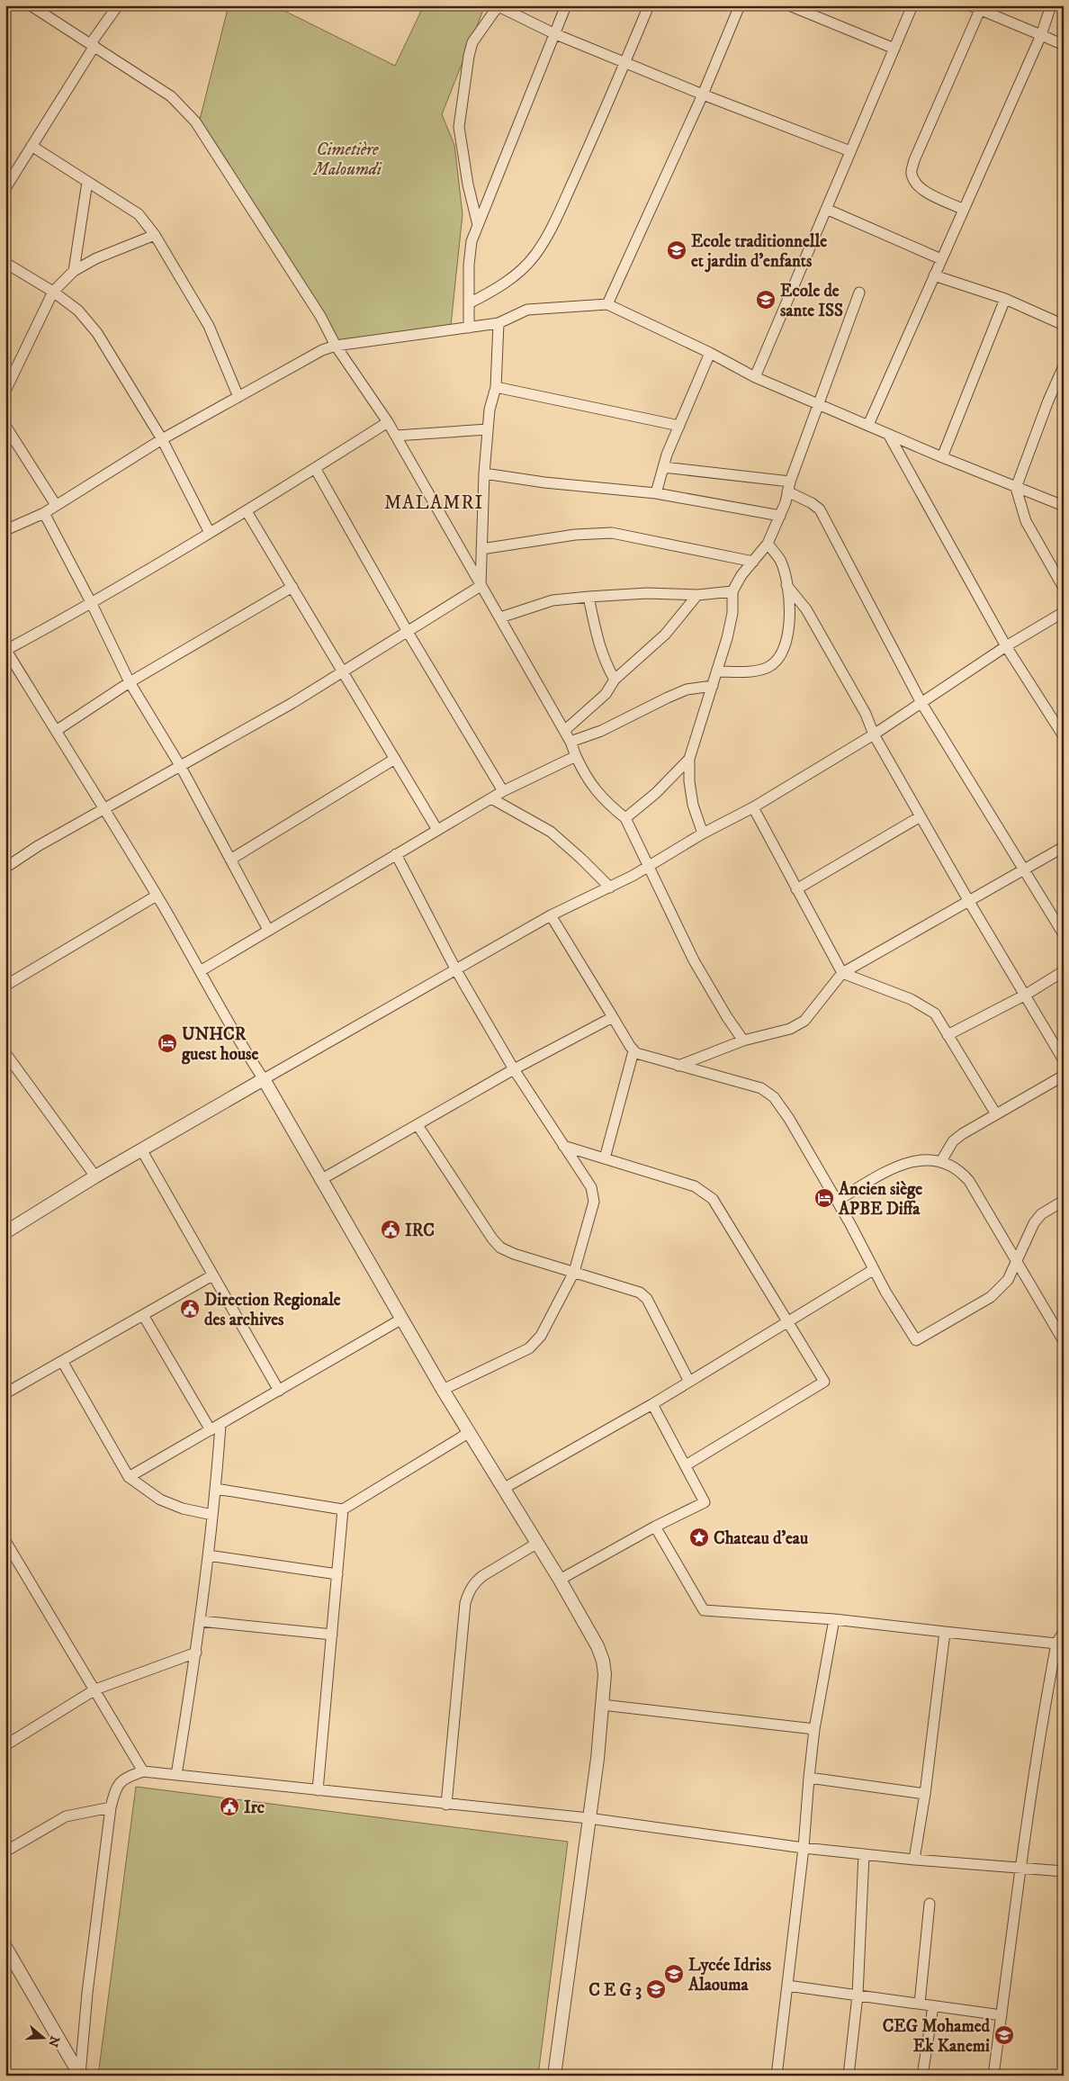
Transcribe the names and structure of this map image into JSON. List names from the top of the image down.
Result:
{
  "districts": ["MALAMRI"],
  "parks": ["Cimetière Maloumdi"],
  "places": {
    "school or university": [
      "Ecole traditionnelle et jardin d'enfants",
      "Ecole de sante ISS",
      "Lycée Idriss Alaouma",
      "C E G 3",
      "CEG Mohamed Ek Kanemi"
    ],
    "hotel": ["UNHCR guest house", "Ancien siège APBE Diffa"],
    "public building": ["IRC", "Direction Regionale des archives", "Irc"],
    "place": ["Chateau d'eau"]
  },
  "north": "right"
}
